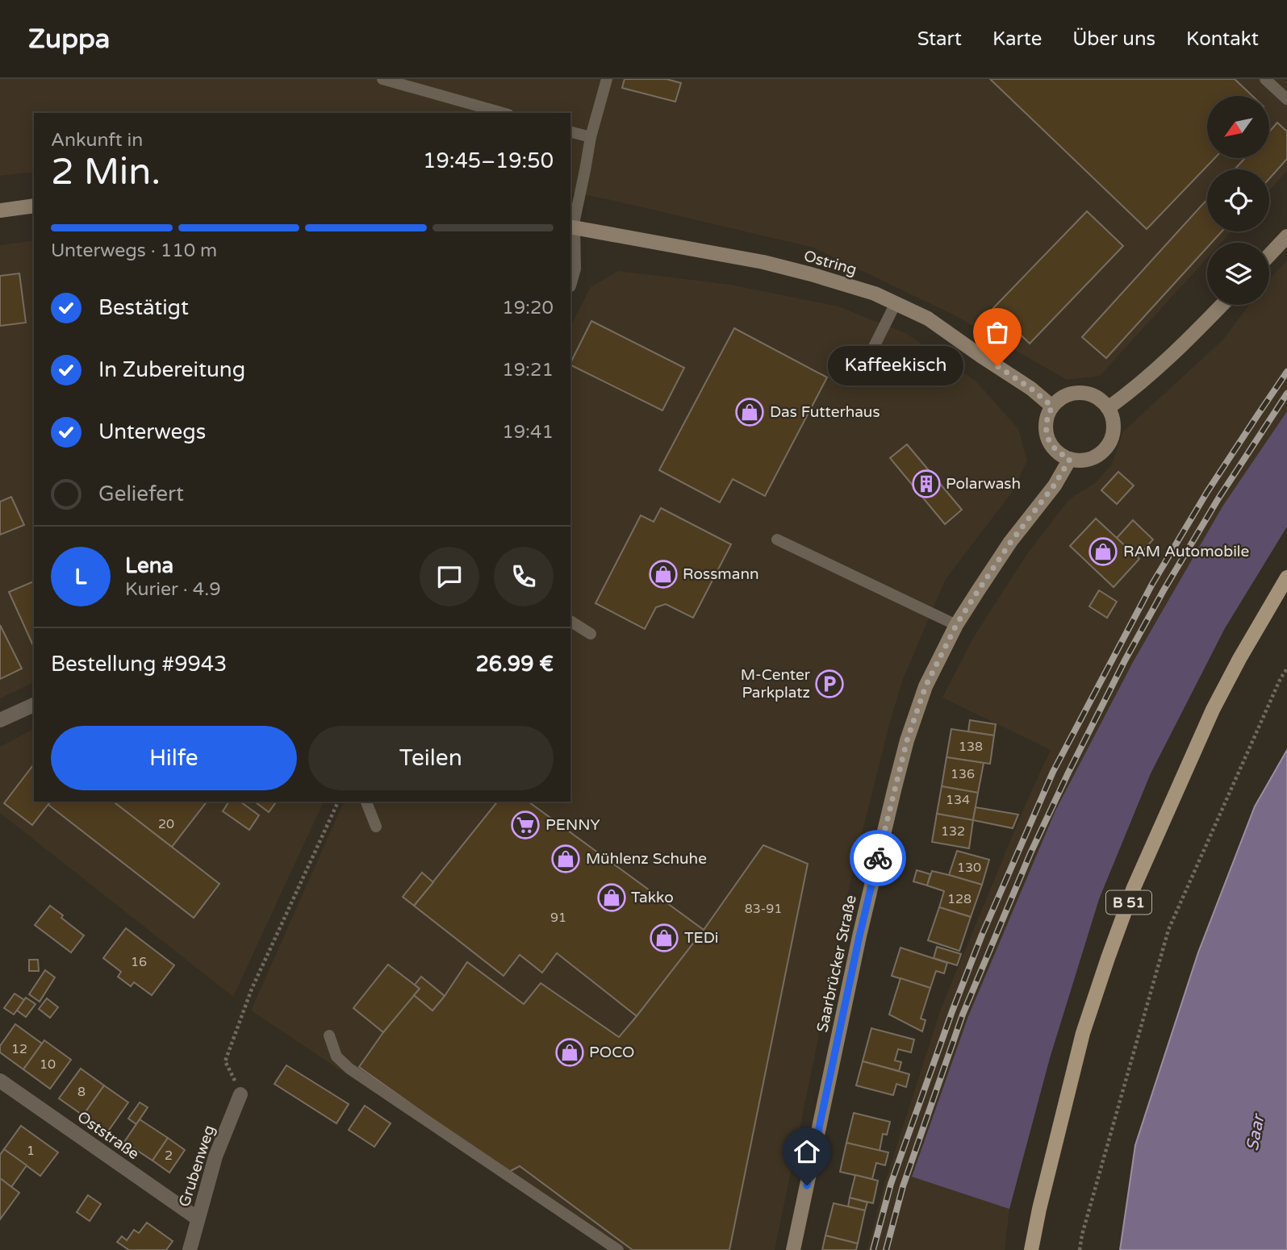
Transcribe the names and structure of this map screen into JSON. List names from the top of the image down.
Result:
{
  "streets": {
    "main road": ["B 51"],
    "street": [
      "Ostring",
      "Saarbrücker Straße",
      "Oststraße",
      "Grubenweg"
    ]
  },
  "crossings": [
    ["Ostring", "Saarbrücker Straße"],
    ["Oststraße", "Grubenweg"]
  ],
  "water": ["Saar"],
  "places": {
    "other": ["Kaffeekisch"],
    "shop": [
      "Das Futterhaus",
      "RAM Automobile",
      "Rossmann",
      "Mühlenz Schuhe",
      "Takko",
      "TEDi",
      "POCO"
    ],
    "building": ["Polarwash"],
    "parking": ["M-Center Parkplatz"],
    "supermarket": ["PENNY"]
  },
  "house_numbers": [
    "138",
    "136",
    "134",
    "20",
    "132",
    "130",
    "128",
    "83-91",
    "91",
    "16",
    "12",
    "10",
    "8",
    "1",
    "2"
  ],
  "north": "bottom left",
  "page": {
    "header": "Zuppa",
    "nav": [
      "Start",
      "Karte",
      "Über uns",
      "Kontakt"
    ],
    "heading": ["2 Min.", "Ankunft in", "19:45–19:50"],
    "panel": [
      "Lena",
      "Kurier · 4.9",
      "Bestellung #9943",
      "26.99 €"
    ],
    "bar": "Unterwegs · 110 m",
    "list": [
      ["Bestätigt", "19:20"],
      ["In Zubereitung", "19:21"],
      ["Unterwegs", "19:41"],
      "Geliefert"
    ],
    "bubble": "Kaffeekisch",
    "round": "L",
    "buttons": ["Hilfe", "Teilen"]
  }
}
